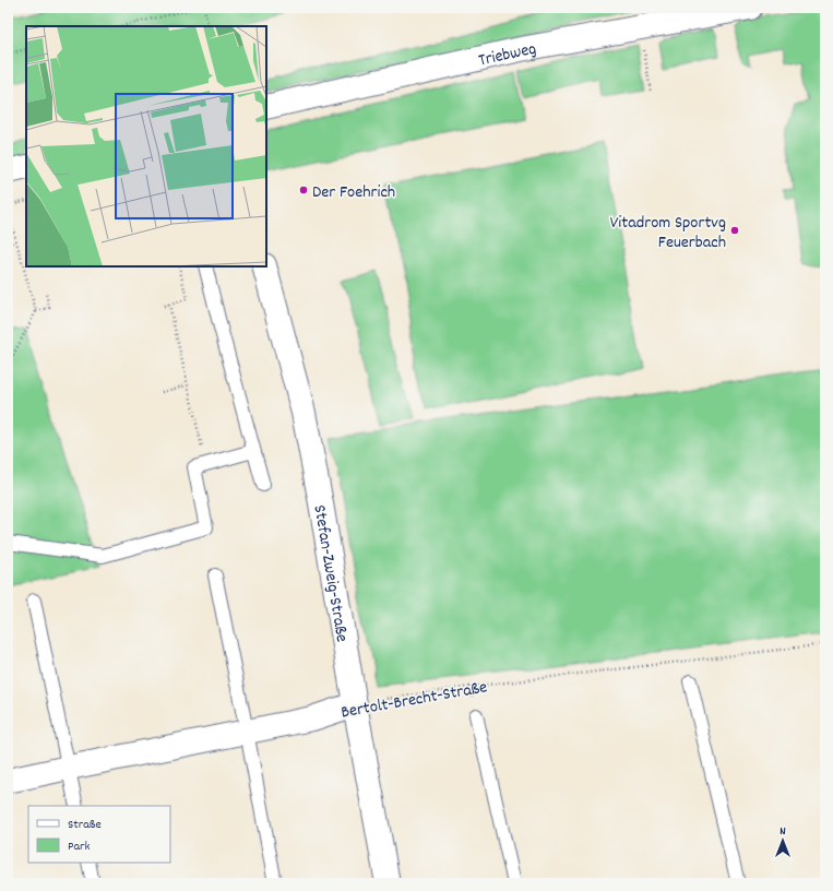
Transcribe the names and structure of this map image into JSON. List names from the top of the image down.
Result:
{
  "streets": {
    "street": ["Triebweg", "Stefan-Zweig-Straße", "Bertolt-Brecht-Straße"]
  },
  "crossings": [
    ["Stefan-Zweig-Straße", "Bertolt-Brecht-Straße"]
  ],
  "places": ["Der Foehrich", "Vitadrom Sportvg Feuerbach"],
  "legend": ["Straße", "Park"],
  "north": "top"
}
